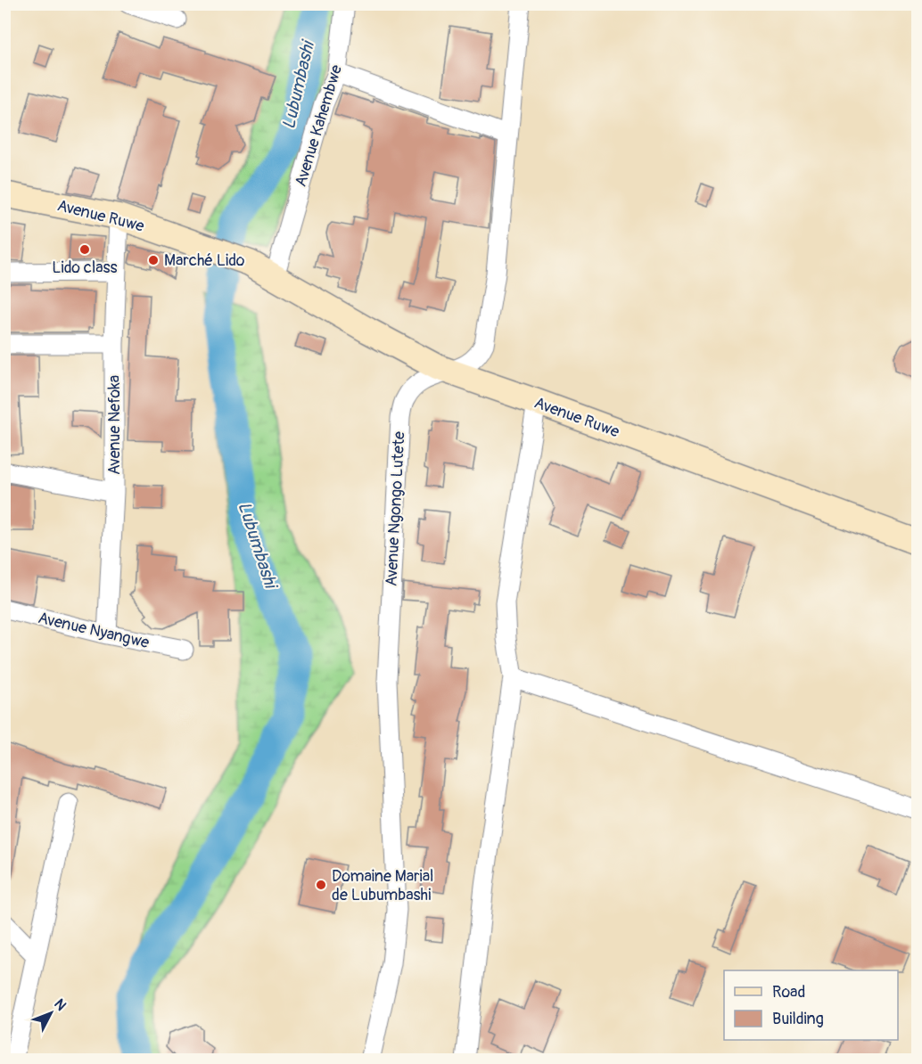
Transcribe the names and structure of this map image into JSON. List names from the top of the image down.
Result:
{
  "streets": {
    "street": [
      "Avenue Kahembwe",
      "Avenue Ruwe",
      "Avenue Nefoka",
      "Avenue Ngongo Lutete",
      "Avenue Nyangwe"
    ]
  },
  "crossings": [
    ["Avenue Kahembwe", "Avenue Ruwe"],
    ["Avenue Ruwe", "Avenue Nefoka"],
    ["Avenue Ruwe", "Avenue Ngongo Lutete"],
    ["Avenue Nefoka", "Avenue Nyangwe"]
  ],
  "water": ["Lubumbashi"],
  "places": ["Lido class", "Marché Lido", "Domaine Marial de Lubumbashi"],
  "legend": ["Road", "Building"],
  "north": "top right"
}
